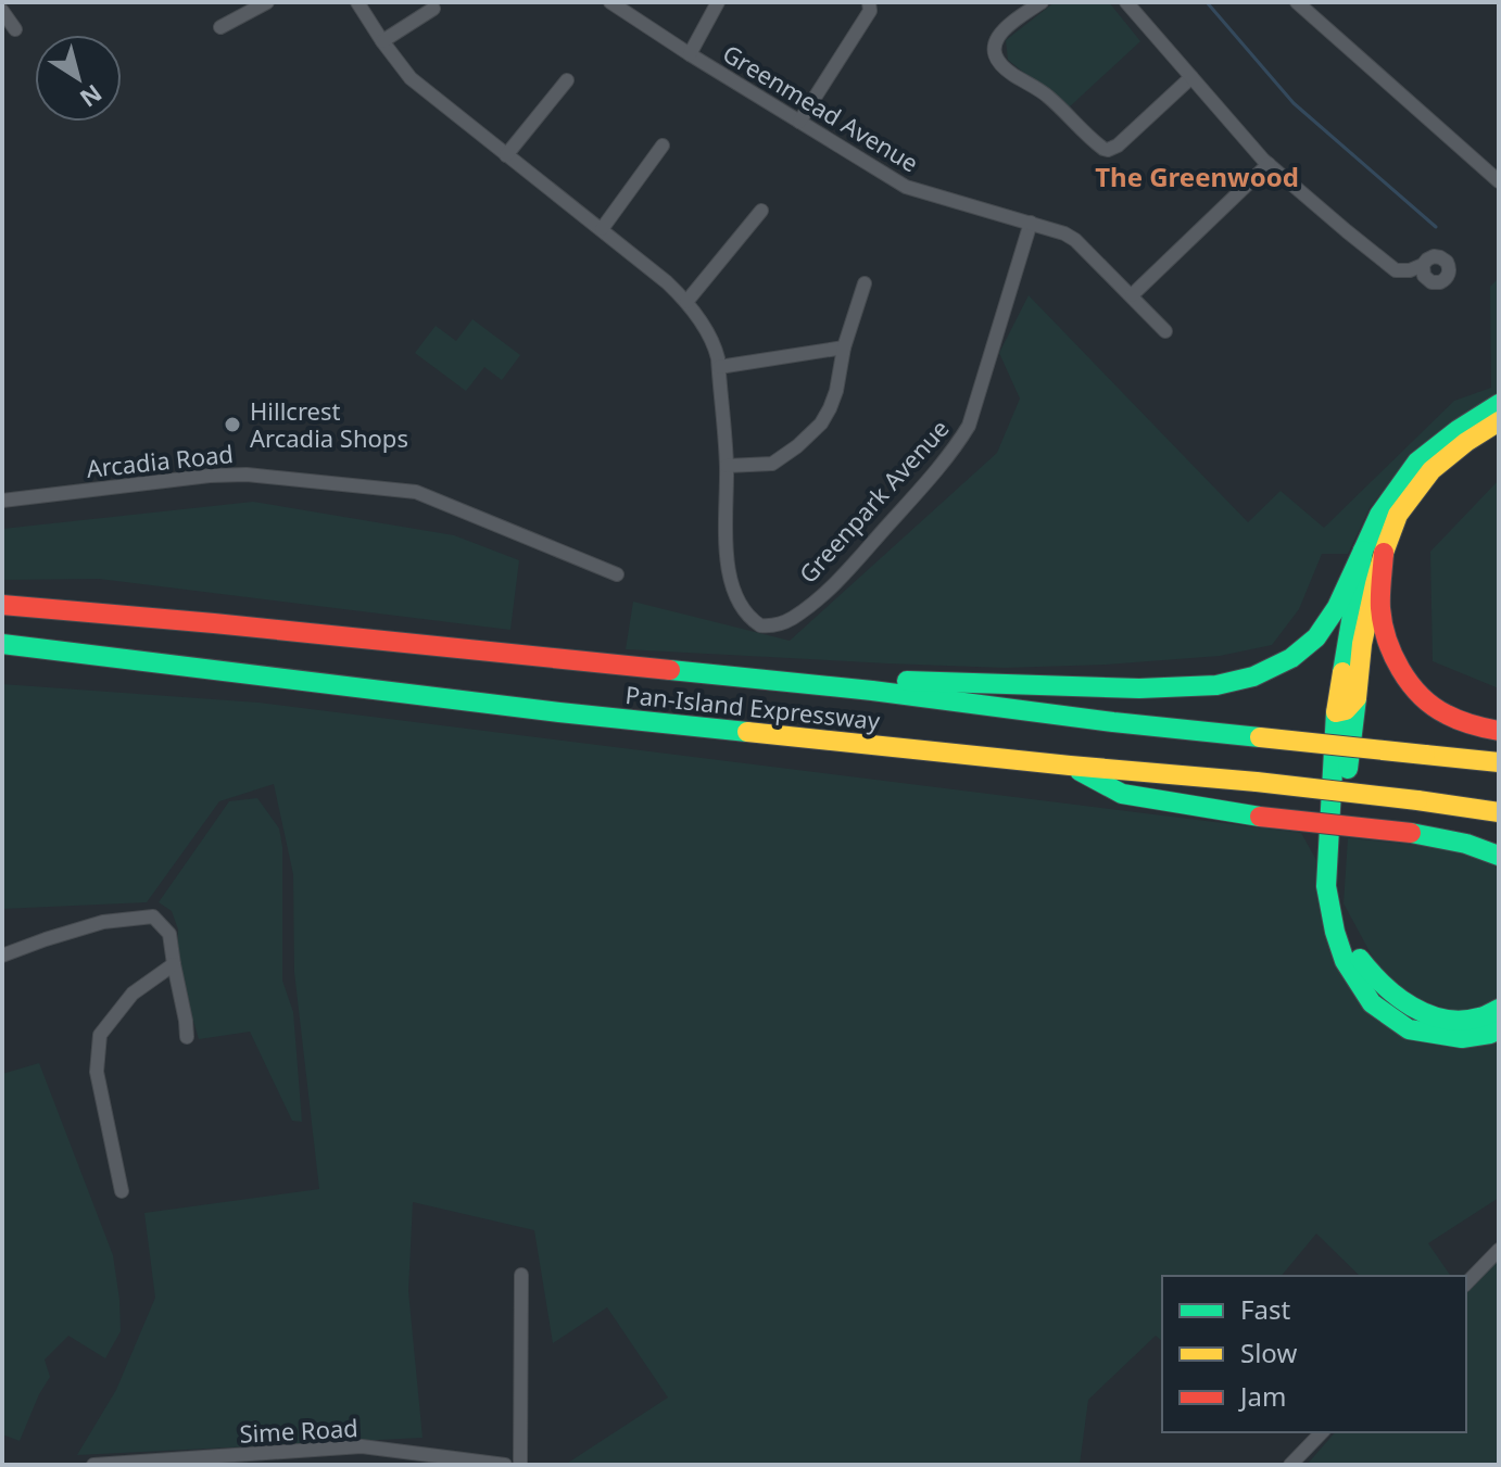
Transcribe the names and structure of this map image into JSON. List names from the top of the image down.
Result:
{
  "streets": {
    "main road": ["Pan-Island Expressway"],
    "street": [
      "Greenmead Avenue",
      "Arcadia Road",
      "Greenpark Avenue",
      "Sime Road"
    ]
  },
  "crossings": [
    ["Greenmead Avenue", "Greenpark Avenue"]
  ],
  "districts": ["The Greenwood"],
  "places": ["Hillcrest Arcadia Shops"],
  "legend": ["Fast", "Slow", "Jam"],
  "north": "bottom right"
}
